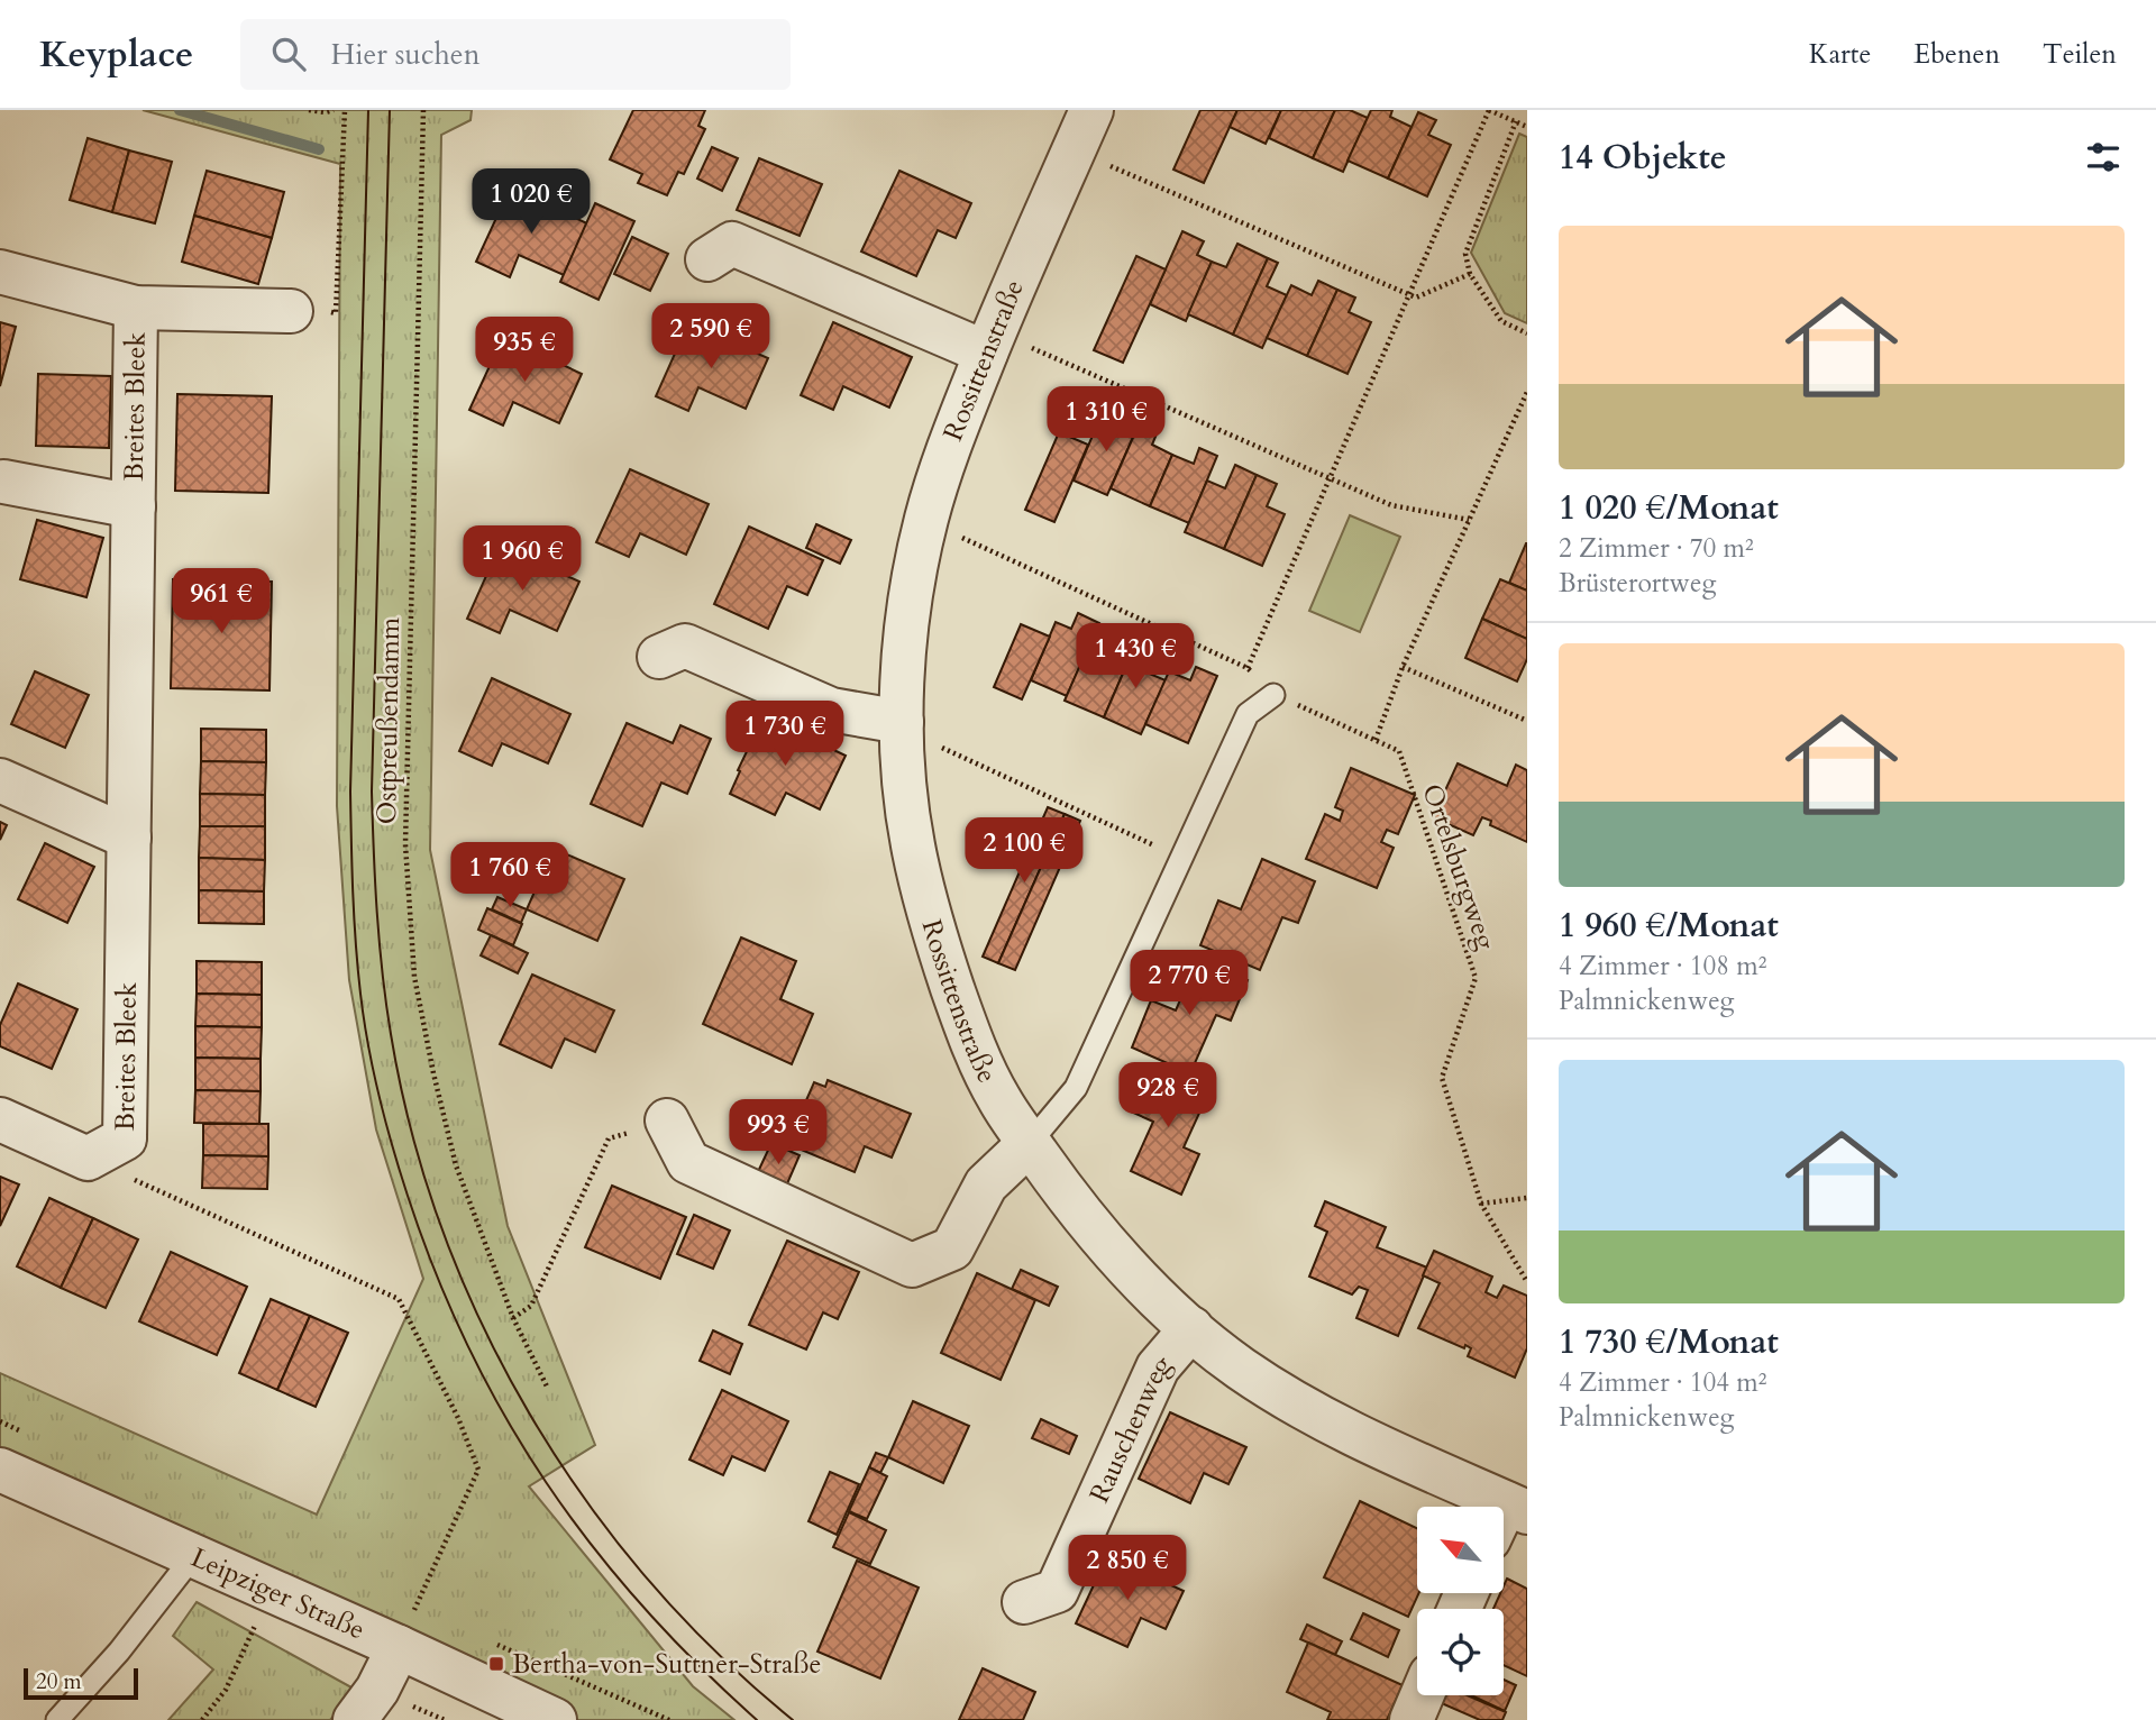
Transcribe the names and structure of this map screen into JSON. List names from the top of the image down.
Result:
{
  "streets": {
    "street": [
      "Rossittenstraße",
      "Breites Bleek",
      "Rauschenweg",
      "Leipziger Straße"
    ],
    "path": ["Ostpreußendamm", "Ortelsburgweg"]
  },
  "crossings": [
    ["Rossittenstraße", "Rauschenweg"]
  ],
  "places": {
    "transit": ["Bertha-von-Suttner-Straße"]
  },
  "scale_bar": "20 m",
  "north": "top left",
  "page": {
    "header": "Keyplace",
    "search": "Hier suchen",
    "nav": ["Karte", "Ebenen", "Teilen"],
    "heading": "14 Objekte",
    "price": [
      "1 020 €",
      "2 590 €",
      "935 €",
      "1 310 €",
      "1 960 €",
      "961 €",
      "1 430 €",
      "1 730 €",
      "2 100 €",
      "1 760 €",
      "2 770 €",
      "928 €",
      "993 €",
      "2 850 €"
    ],
    "list": [
      {
        "name": "1 020 €/Monat",
        "note": "2 Zimmer · 70 m² · Brüsterortweg"
      },
      {
        "name": "1 960 €/Monat",
        "note": "4 Zimmer · 108 m² · Palmnickenweg"
      },
      {
        "name": "1 730 €/Monat",
        "note": "4 Zimmer · 104 m² · Palmnickenweg"
      }
    ],
    "scale": "20 m"
  }
}
